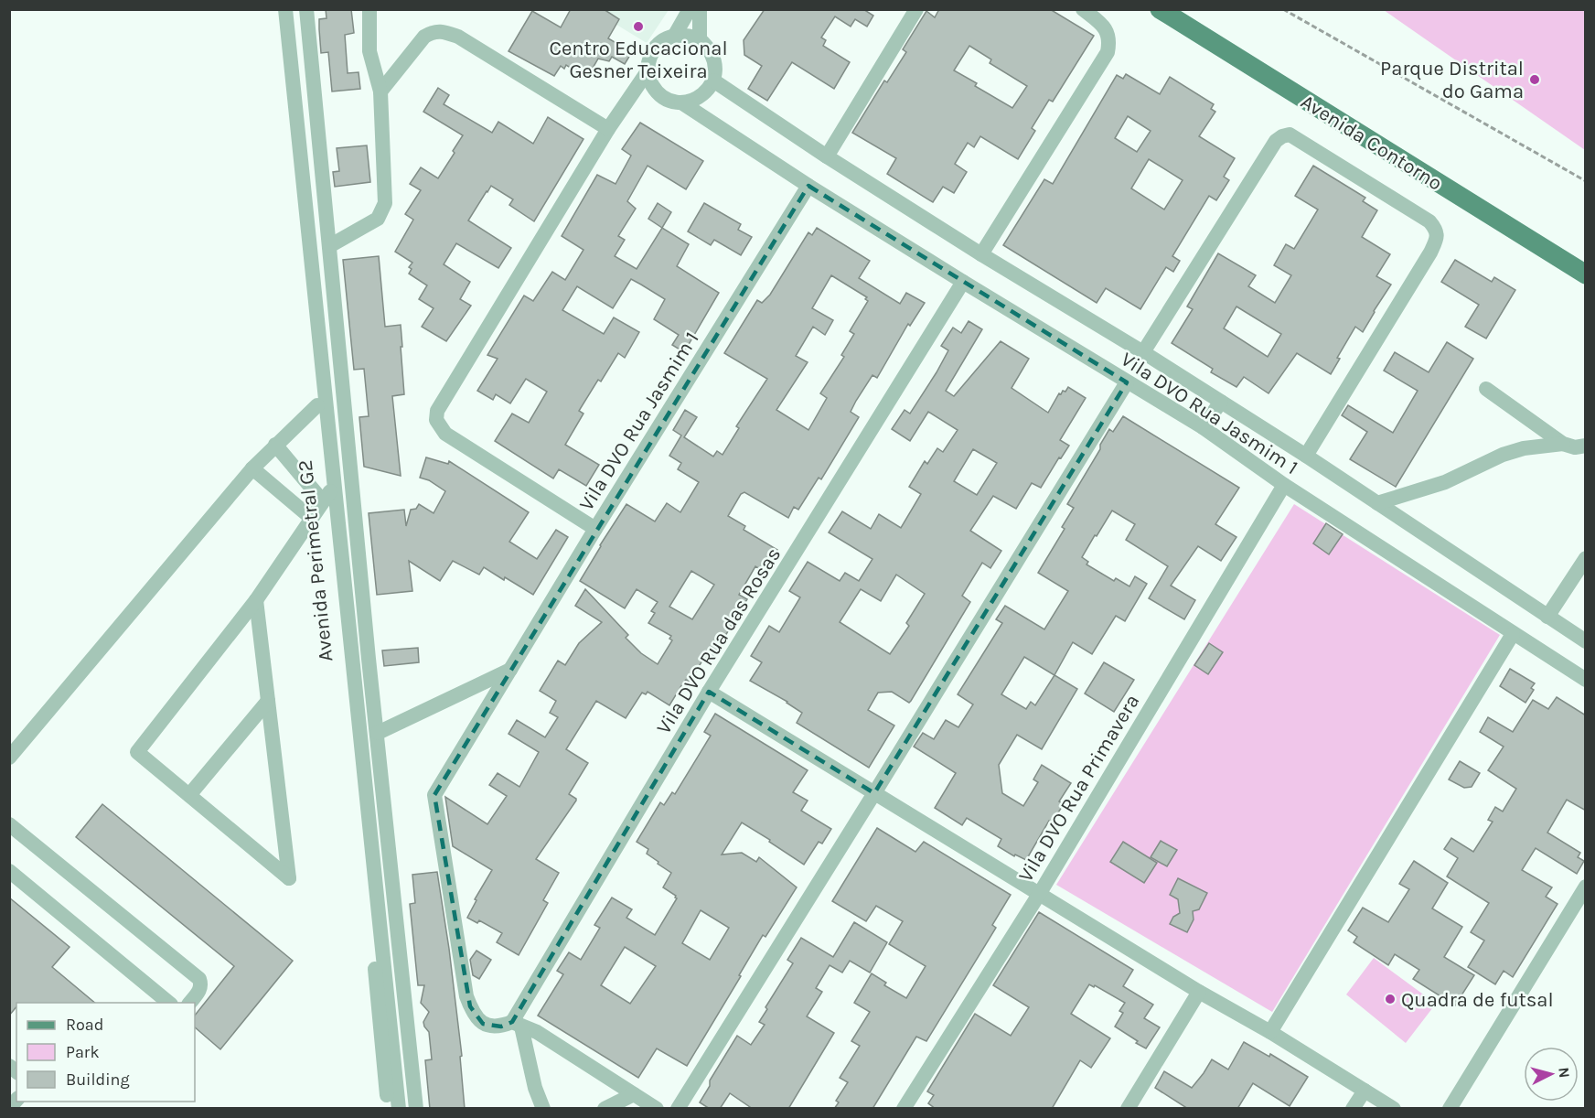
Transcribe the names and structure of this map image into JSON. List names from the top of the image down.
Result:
{
  "streets": {
    "main road": ["Avenida Contorno"],
    "street": [
      "Vila DVO Rua Jasmim 1",
      "Avenida Perimetral G2",
      "Vila DVO Rua das Rosas",
      "Vila DVO Rua Primavera"
    ]
  },
  "crossings": [
    ["Vila DVO Rua Jasmim 1", "Vila DVO Rua das Rosas"],
    ["Vila DVO Rua Jasmim 1", "Vila DVO Rua Primavera"]
  ],
  "places": ["Centro Educacional Gesner Teixeira", "Parque Distrital do Gama", "Quadra de futsal"],
  "legend": ["Road", "Park", "Building"],
  "north": "right"
}
